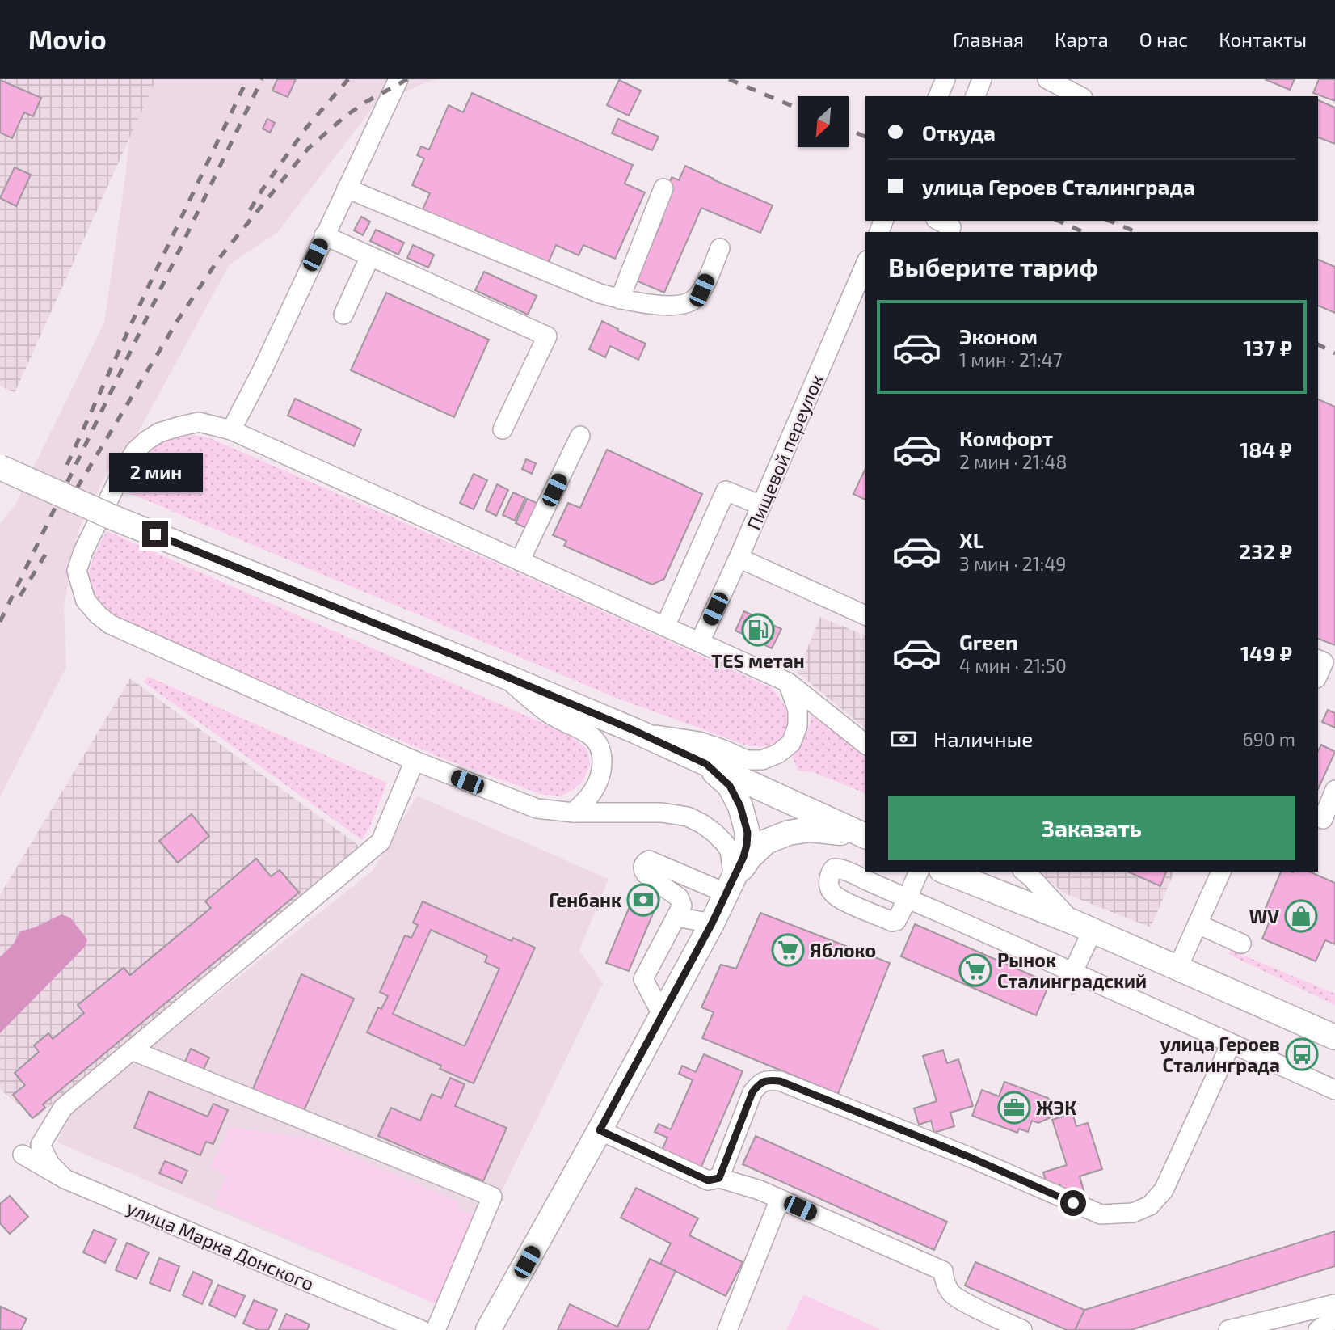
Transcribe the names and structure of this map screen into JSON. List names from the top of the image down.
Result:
{
  "streets": {
    "street": ["Пищевой переулок", "улица Марка Донского"]
  },
  "places": {
    "fuel station": ["TES метан"],
    "bank": ["Генбанк"],
    "shop": ["WV"],
    "supermarket": ["Яблоко", "Рынок Сталинградский"],
    "bus stop": ["улица Героев Сталинграда"],
    "office": ["ЖЭК"]
  },
  "north": "bottom left",
  "page": {
    "header": "Movio",
    "nav": [
      "Главная",
      "Карта",
      "О нас",
      "Контакты"
    ],
    "banner": ["Откуда", "улица Героев Сталинграда"],
    "heading": "Выберите тариф",
    "list": [
      {
        "name": "Эконом",
        "note": "1 мин · 21:47",
        "value": "137 ₽"
      },
      {
        "name": "Комфорт",
        "note": "2 мин · 21:48",
        "value": "184 ₽"
      },
      {
        "name": "XL",
        "note": "3 мин · 21:49",
        "value": "232 ₽"
      },
      {
        "name": "Green",
        "note": "4 мин · 21:50",
        "value": "149 ₽"
      }
    ],
    "bubble": "2 мин",
    "pay": ["Наличные", "690 m"],
    "buttons": "Заказать"
  }
}
